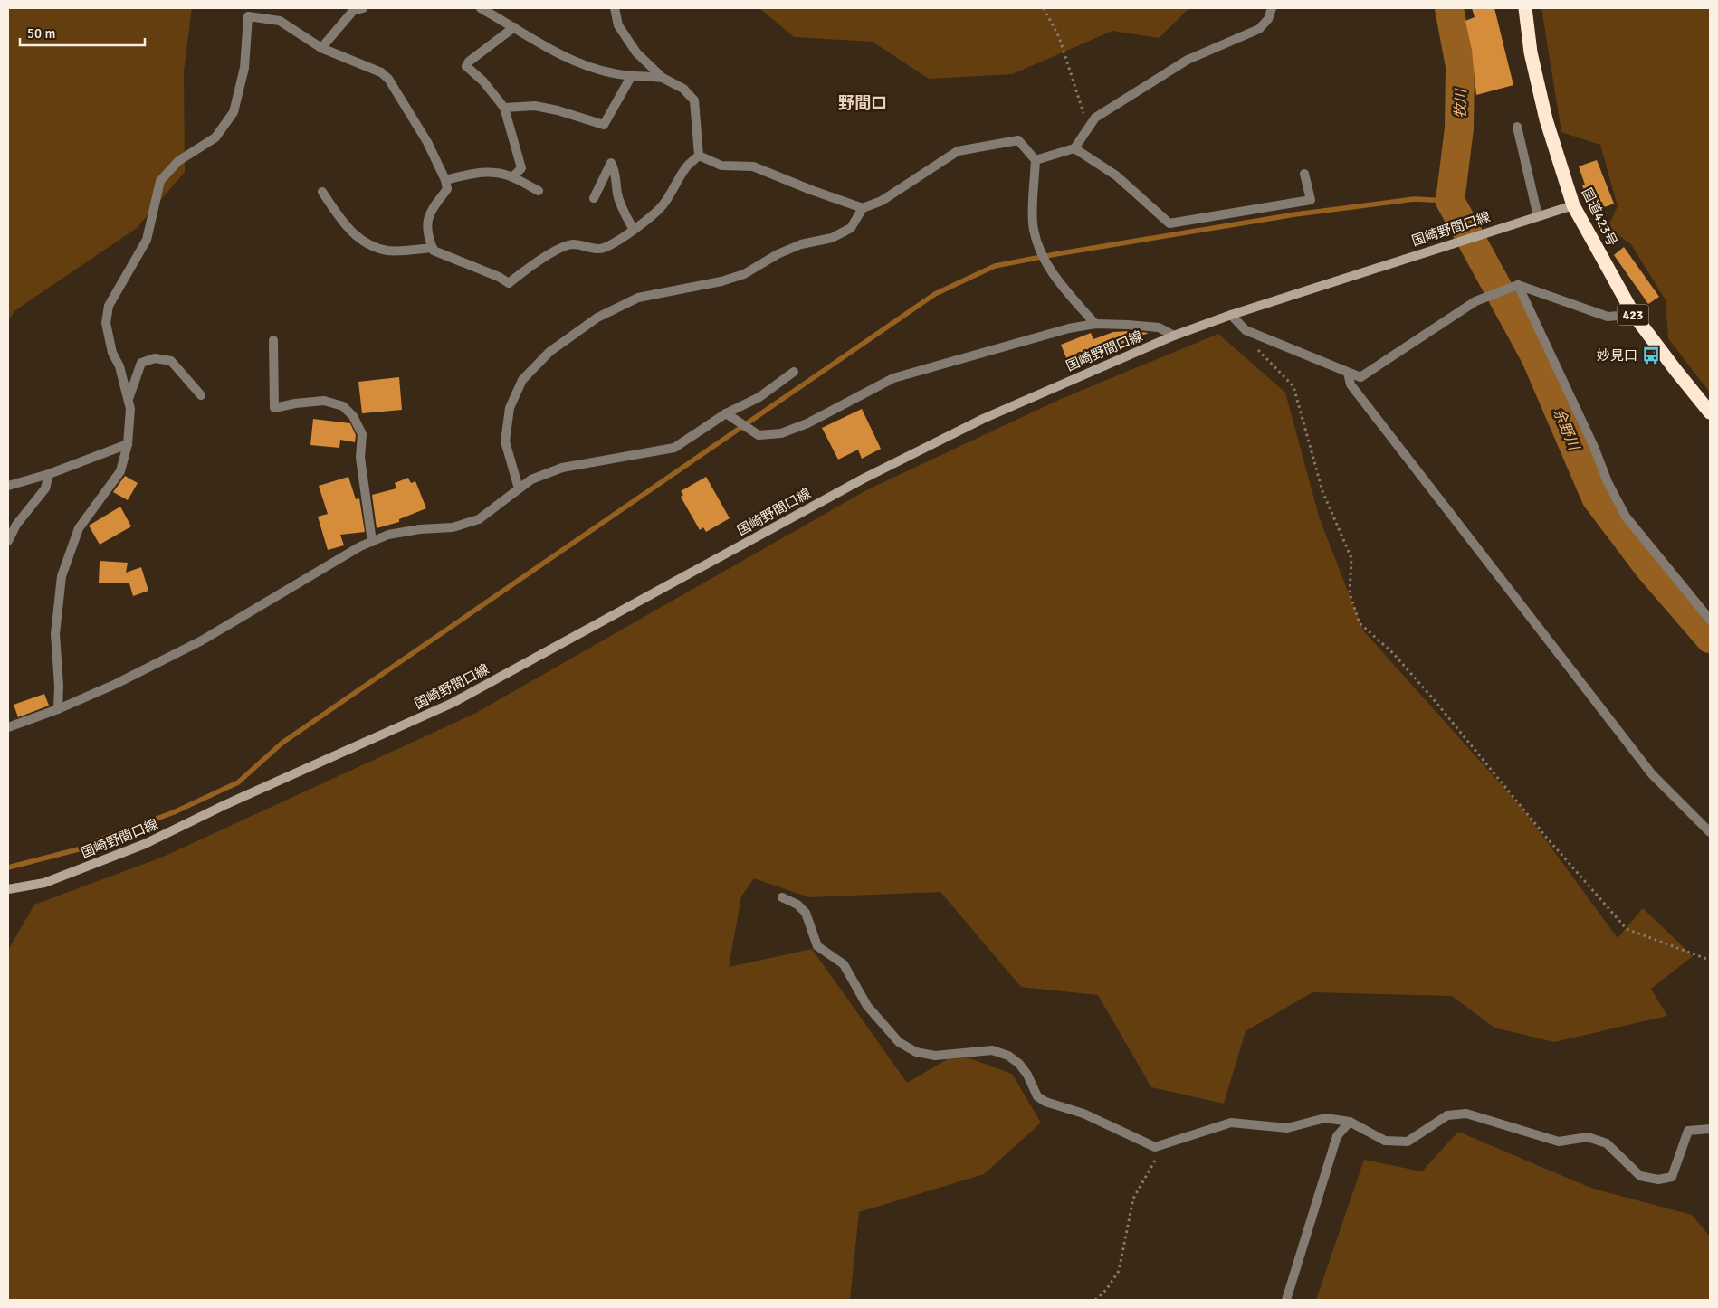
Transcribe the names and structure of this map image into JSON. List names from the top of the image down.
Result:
{
  "streets": {
    "highway": ["国道423号", "423"],
    "main road": ["国崎野間口線"]
  },
  "crossings": [
    ["国道423号", "国崎野間口線"]
  ],
  "districts": ["野間口"],
  "water": ["牧川", "余野川"],
  "places": {
    "bus stop": ["妙見口"]
  },
  "scale_bar": "50 m"
}
